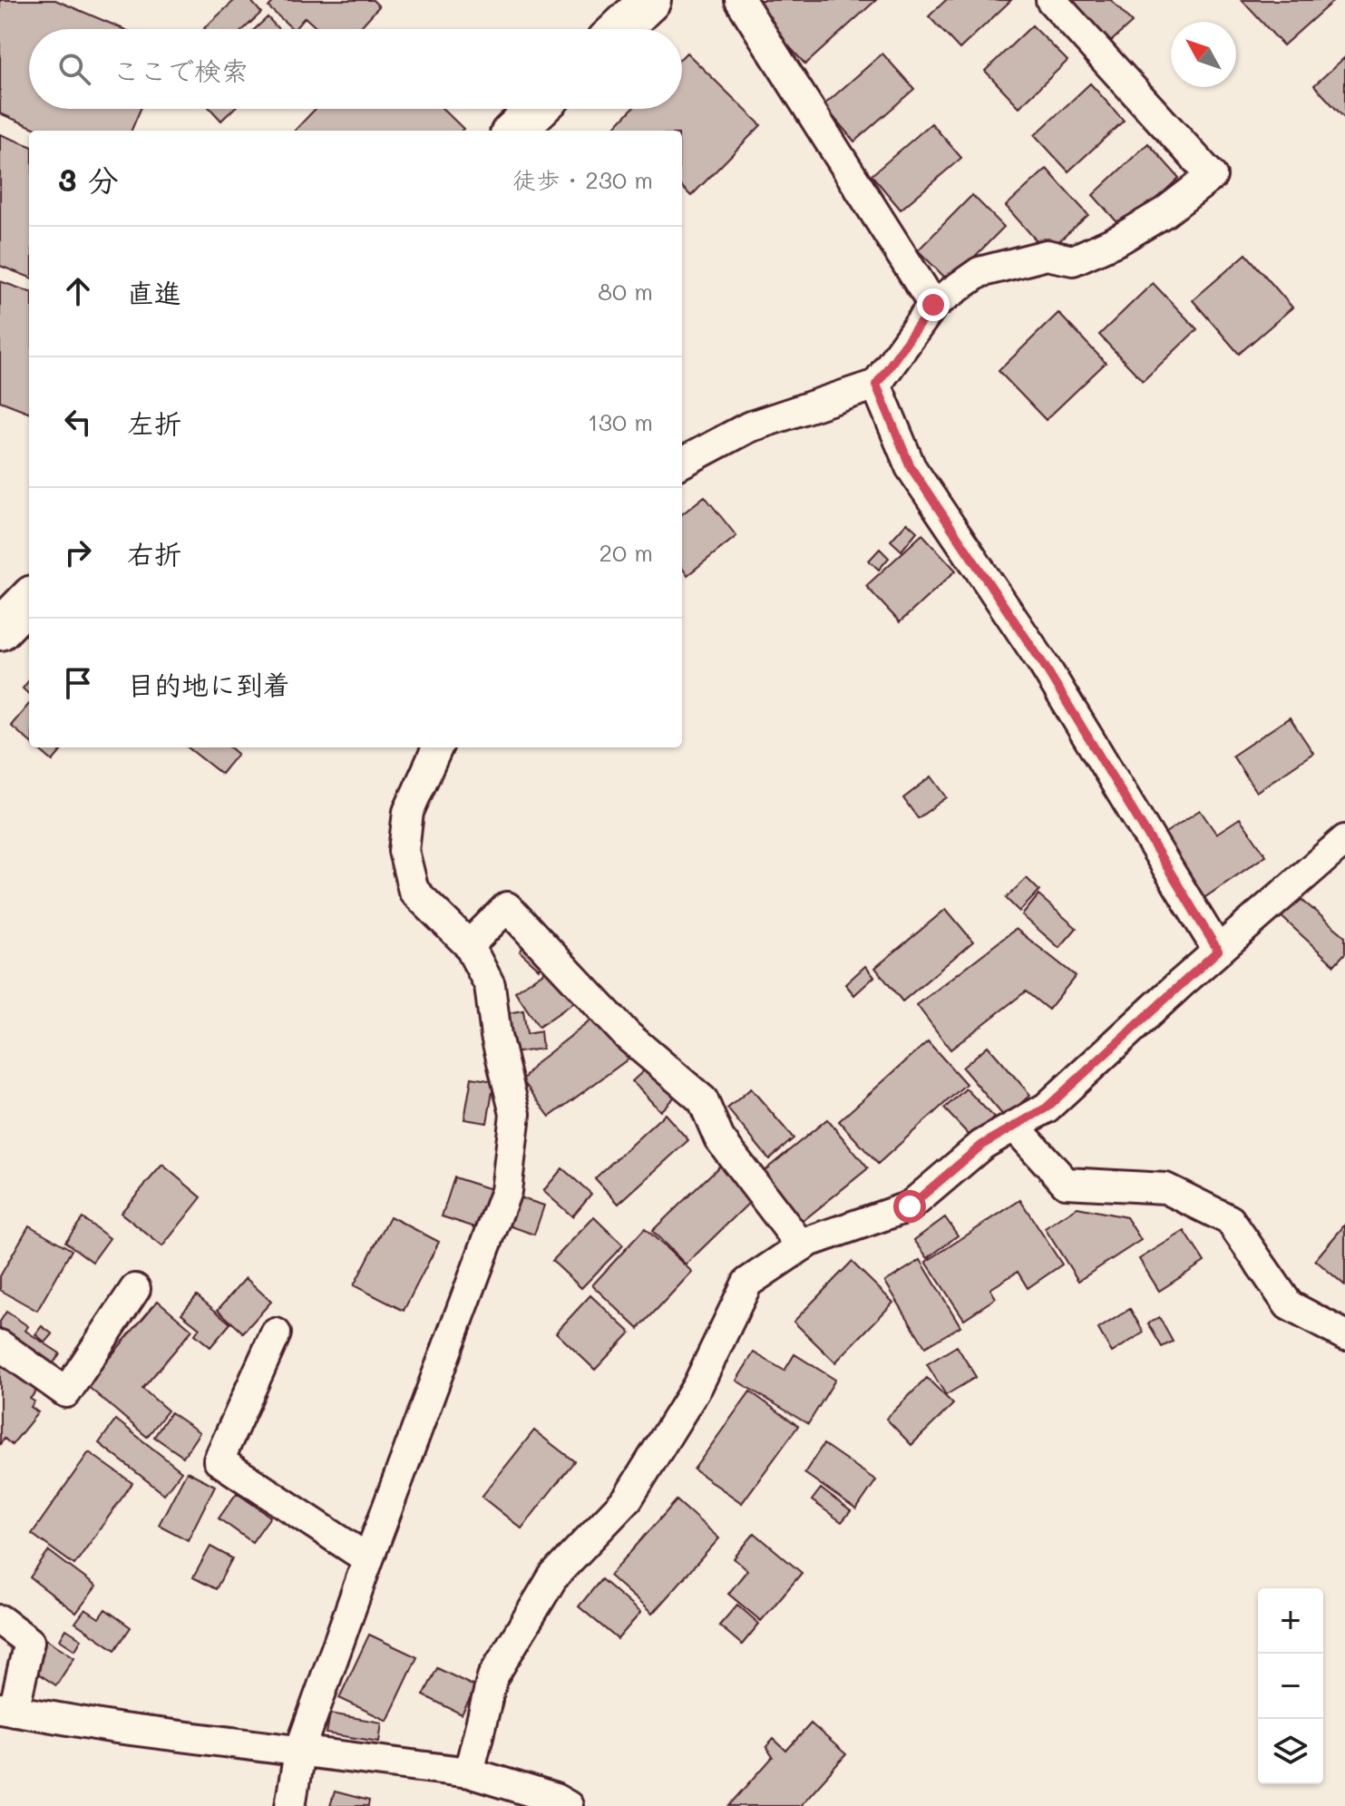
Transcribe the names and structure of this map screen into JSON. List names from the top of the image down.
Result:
{
  "north": "top left",
  "page": {
    "search": "ここで検索",
    "heading": ["3 分", "徒歩 · 230 m"],
    "list": [
      ["直進", "80 m"],
      ["左折", "130 m"],
      ["右折", "20 m"],
      "目的地に到着"
    ],
    "map_buttons": ["+", "−"]
  }
}
